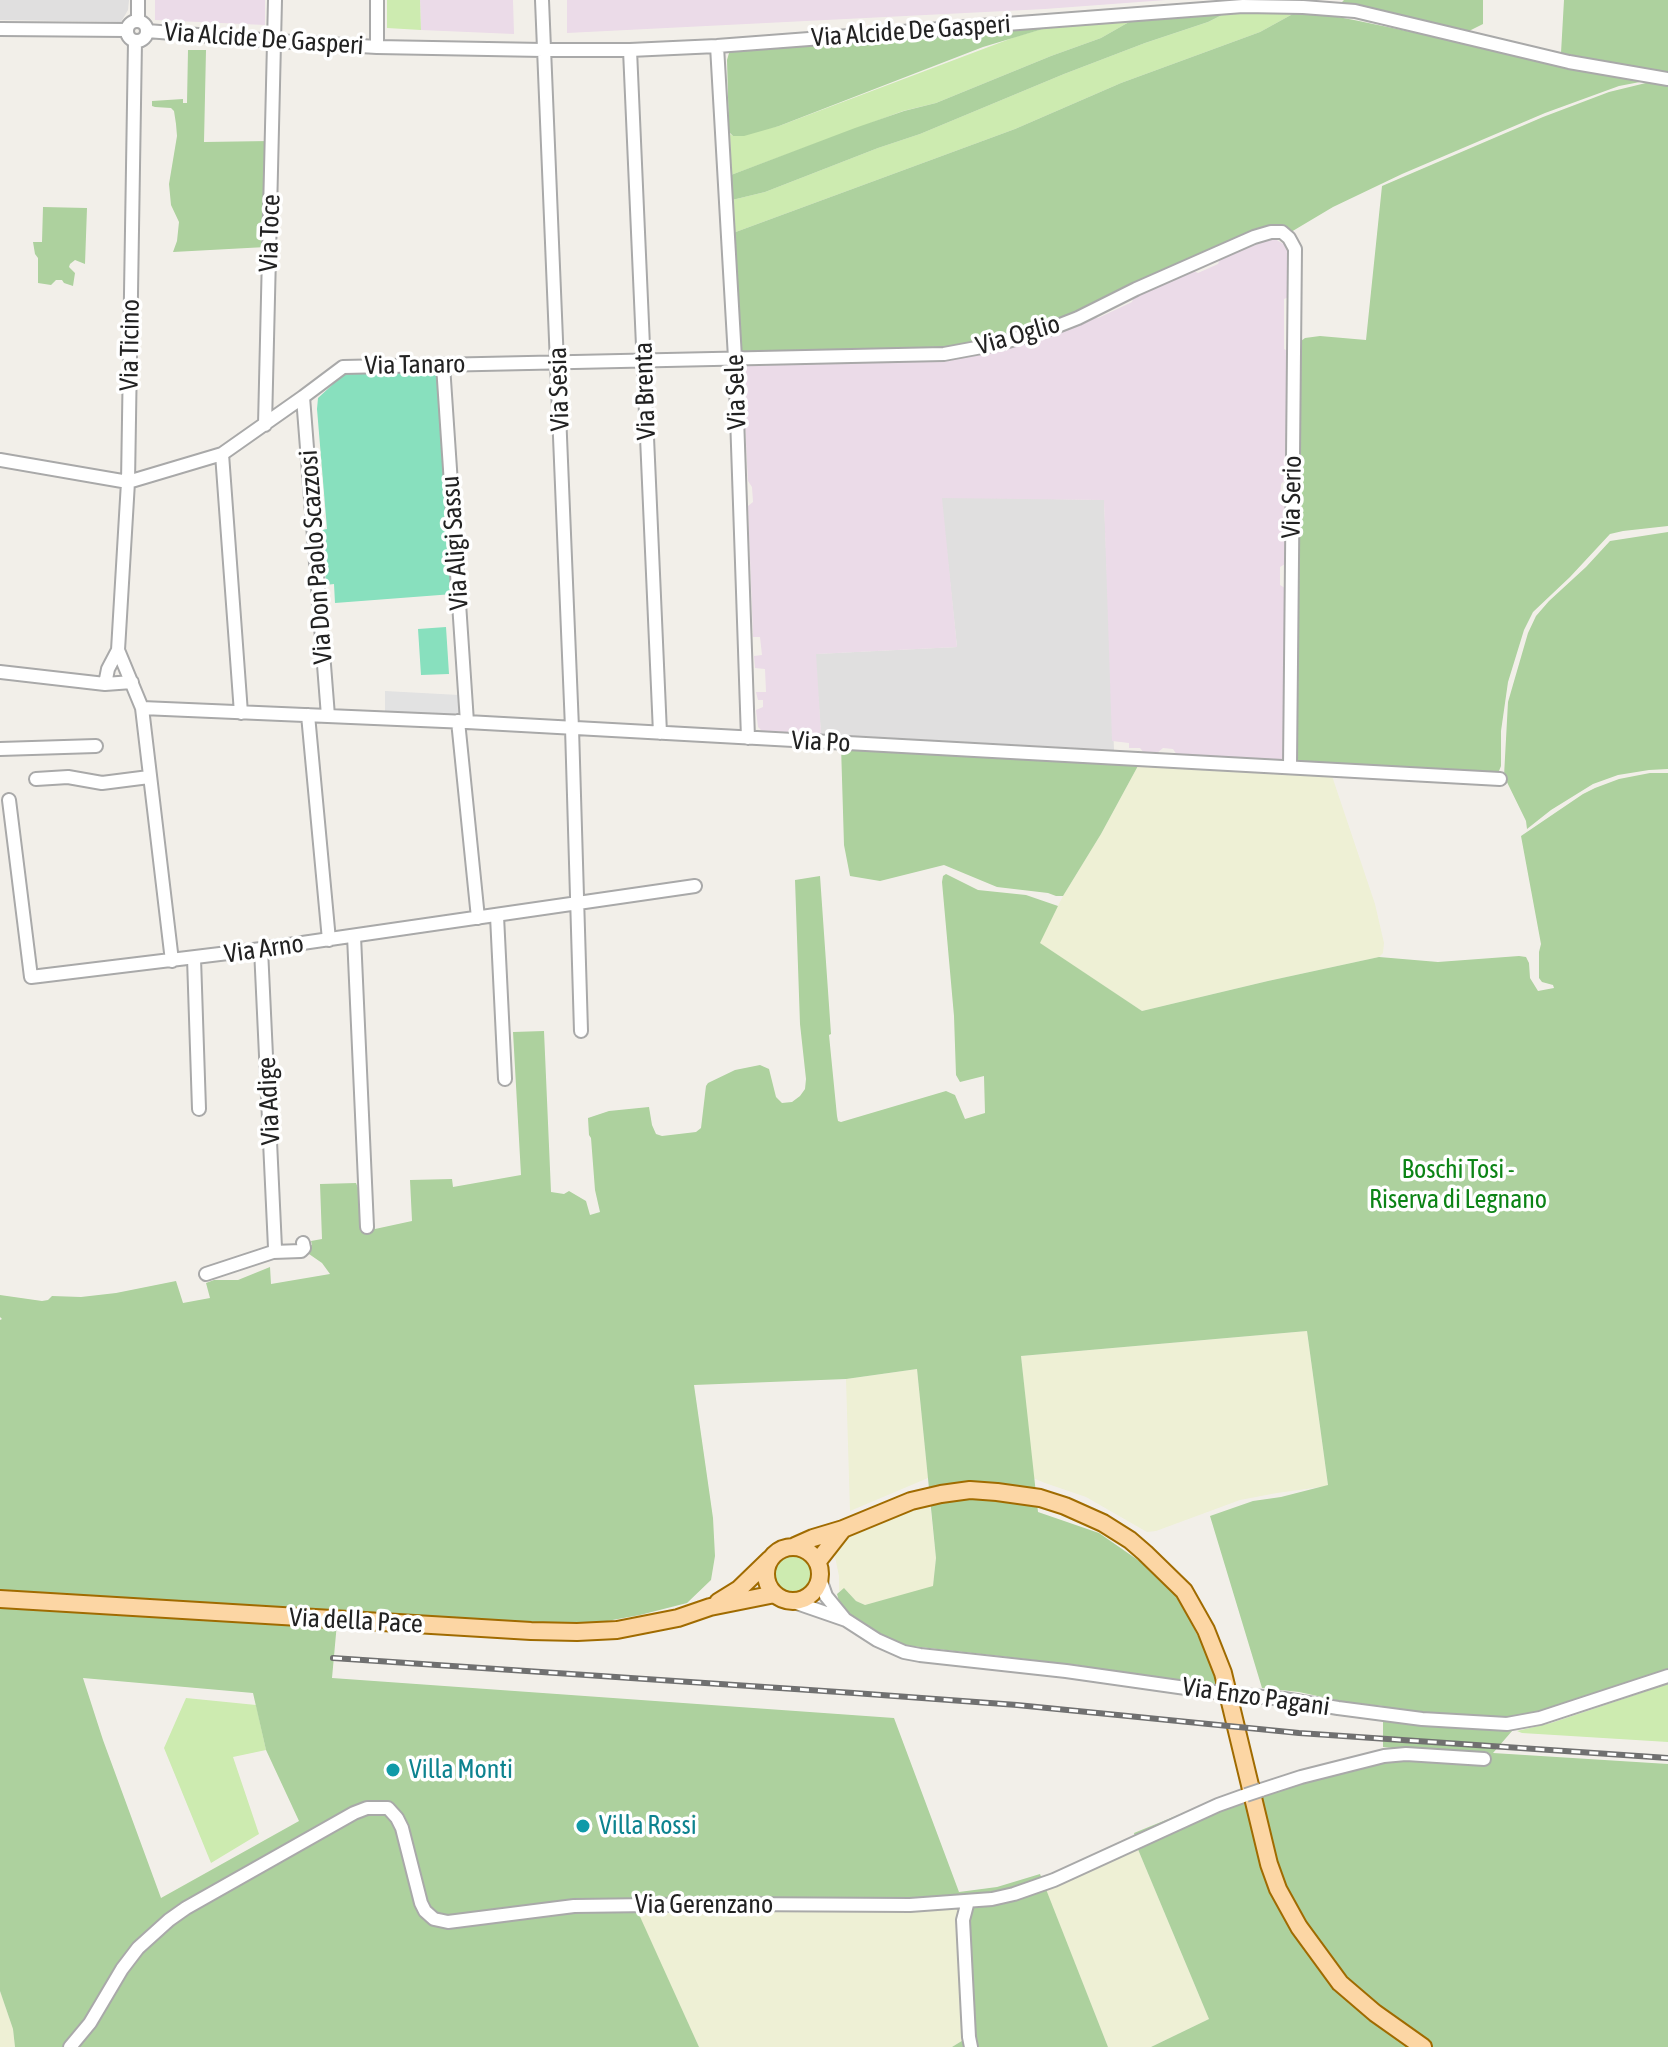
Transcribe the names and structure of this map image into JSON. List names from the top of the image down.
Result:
{
  "streets": {
    "main road": ["Via della Pace"],
    "street": [
      "Via Alcide De Gasperi",
      "Via Toce",
      "Via Oglio",
      "Via Ticino",
      "Via Tanaro",
      "Via Sesia",
      "Via Brenta",
      "Via Sele",
      "Via Serio",
      "Via Aligi Sassu",
      "Via Don Paolo Scazzosi",
      "Via Po",
      "Via Arno",
      "Via Adige",
      "Via Enzo Pagani",
      "Via Gerenzano"
    ]
  },
  "crossings": [
    ["Via Alcide De Gasperi", "Via Toce"],
    ["Via Alcide De Gasperi", "Via Ticino"],
    ["Via Alcide De Gasperi", "Via Sesia"],
    ["Via Alcide De Gasperi", "Via Brenta"],
    ["Via Alcide De Gasperi", "Via Sele"],
    ["Via Toce", "Via Tanaro"],
    ["Via Oglio", "Via Tanaro"],
    ["Via Oglio", "Via Sele"],
    ["Via Oglio", "Via Serio"],
    ["Via Ticino", "Via Tanaro"],
    ["Via Tanaro", "Via Sesia"],
    ["Via Tanaro", "Via Brenta"],
    ["Via Tanaro", "Via Sele"],
    ["Via Tanaro", "Via Aligi Sassu"],
    ["Via Tanaro", "Via Don Paolo Scazzosi"],
    ["Via Sesia", "Via Po"],
    ["Via Sesia", "Via Arno"],
    ["Via Brenta", "Via Po"],
    ["Via Sele", "Via Po"],
    ["Via Serio", "Via Po"],
    ["Via Aligi Sassu", "Via Po"],
    ["Via Aligi Sassu", "Via Arno"],
    ["Via Don Paolo Scazzosi", "Via Po"],
    ["Via Arno", "Via Adige"],
    ["Via della Pace", "Via Enzo Pagani"]
  ],
  "parks": ["Boschi Tosi - Riserva di Legnano"],
  "places": ["Villa Monti", "Villa Rossi"]
}
